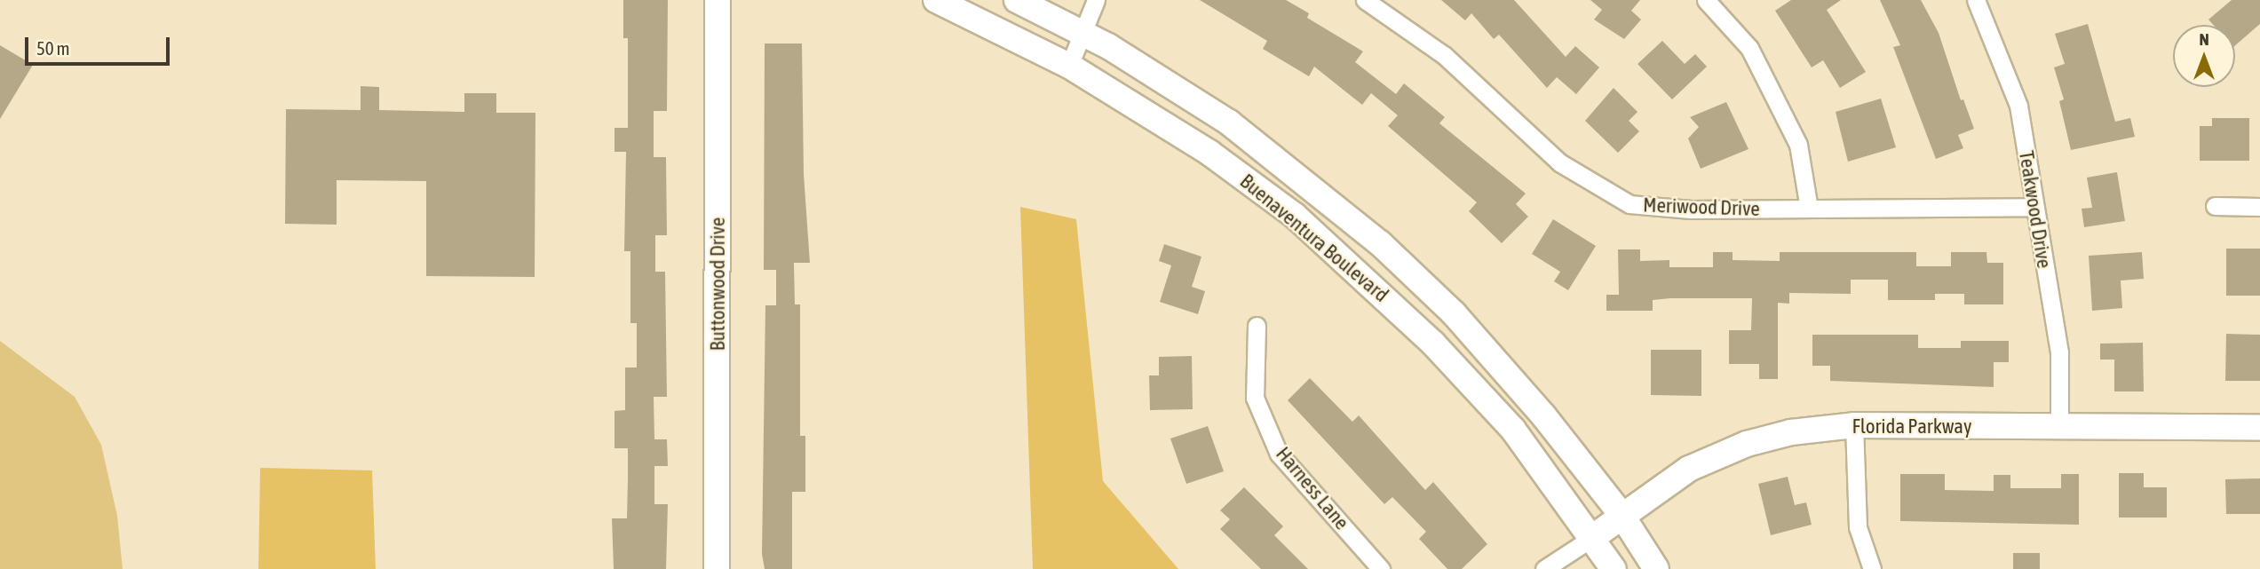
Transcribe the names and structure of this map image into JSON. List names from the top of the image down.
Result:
{
  "streets": {
    "main road": ["Buenaventura Boulevard", "Buttonwood Drive", "Florida Parkway"],
    "street": ["Meriwood Drive", "Teakwood Drive", "Harness Lane"]
  },
  "crossings": [
    ["Meriwood Drive", "Teakwood Drive"],
    ["Teakwood Drive", "Florida Parkway"],
    ["Buenaventura Boulevard", "Florida Parkway"]
  ],
  "scale_bar": "50 m",
  "north": "top"
}
